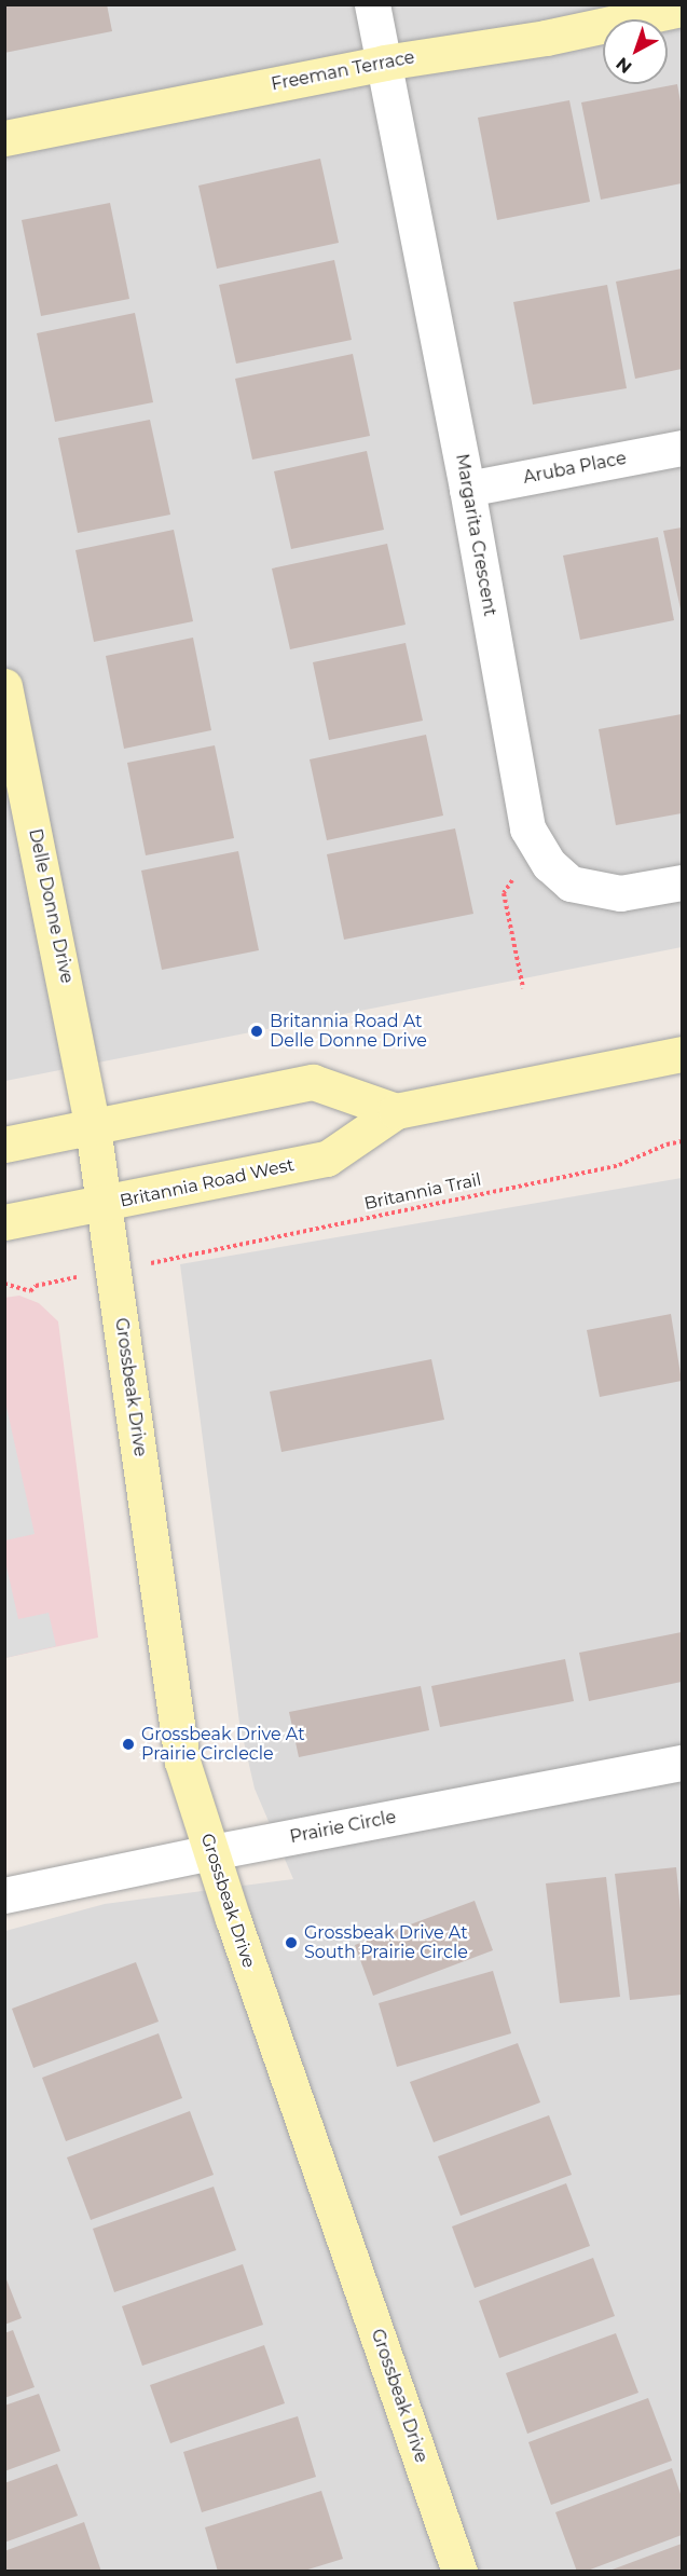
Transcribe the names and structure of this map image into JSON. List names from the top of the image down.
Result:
{
  "streets": {
    "street": [
      "Freeman Terrace",
      "Aruba Place",
      "Margarita Crescent",
      "Delle Donne Drive",
      "Britannia Road West",
      "Grossbeak Drive",
      "Prairie Circle"
    ],
    "path": ["Britannia Trail"]
  },
  "crossings": [
    ["Freeman Terrace", "Margarita Crescent"],
    ["Aruba Place", "Margarita Crescent"],
    ["Delle Donne Drive", "Britannia Road West"],
    ["Delle Donne Drive", "Grossbeak Drive"],
    ["Britannia Road West", "Grossbeak Drive"],
    ["Grossbeak Drive", "Prairie Circle"]
  ],
  "places": ["Britannia Road At Delle Donne Drive", "Grossbeak Drive At Prairie Circlecle", "Grossbeak Drive At South Prairie Circle"],
  "north": "bottom left"
}
